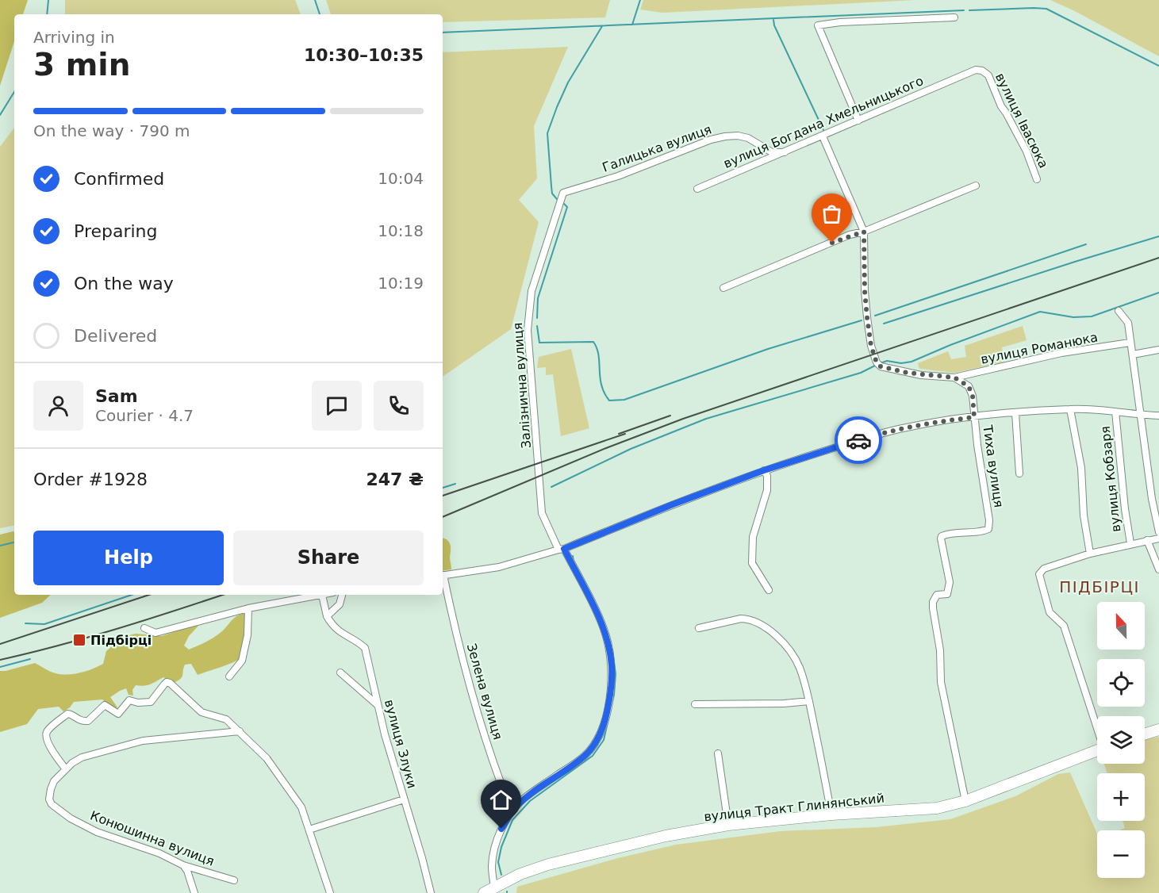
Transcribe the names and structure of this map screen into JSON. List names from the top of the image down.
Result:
{
  "streets": {
    "main road": ["вулиця Тракт Глинянський"],
    "street": [
      "вулиця Івасюка",
      "вулиця Богдана Хмельницького",
      "Галицька вулиця",
      "вулиця Романюка",
      "Залізнична вулиця",
      "Тиха вулиця",
      "вулиця Кобзаря",
      "Зелена вулиця",
      "вулиця Злуки",
      "Конюшинна вулиця"
    ]
  },
  "crossings": [
    ["вулиця Івасюка", "вулиця Богдана Хмельницького"],
    ["вулиця Богдана Хмельницького", "Галицька вулиця"],
    ["Галицька вулиця", "Залізнична вулиця"],
    ["Залізнична вулиця", "Зелена вулиця"],
    ["Залізнична вулиця", "вулиця Тракт Глинянський"],
    ["Тиха вулиця", "вулиця Тракт Глинянський"]
  ],
  "districts": ["ПІДБІРЦІ"],
  "places": {
    "transit": ["Підбірці"]
  },
  "north": "top",
  "page": {
    "heading": ["3 min", "Arriving in", "10:30–10:35"],
    "panel": [
      "Sam",
      "Courier · 4.7",
      "Order #1928",
      "247 ₴"
    ],
    "bar": "On the way · 790 m",
    "list": [
      ["Confirmed", "10:04"],
      ["Preparing", "10:18"],
      ["On the way", "10:19"],
      "Delivered"
    ],
    "buttons": ["Help", "Share"],
    "map_buttons": ["+", "−"]
  }
}
